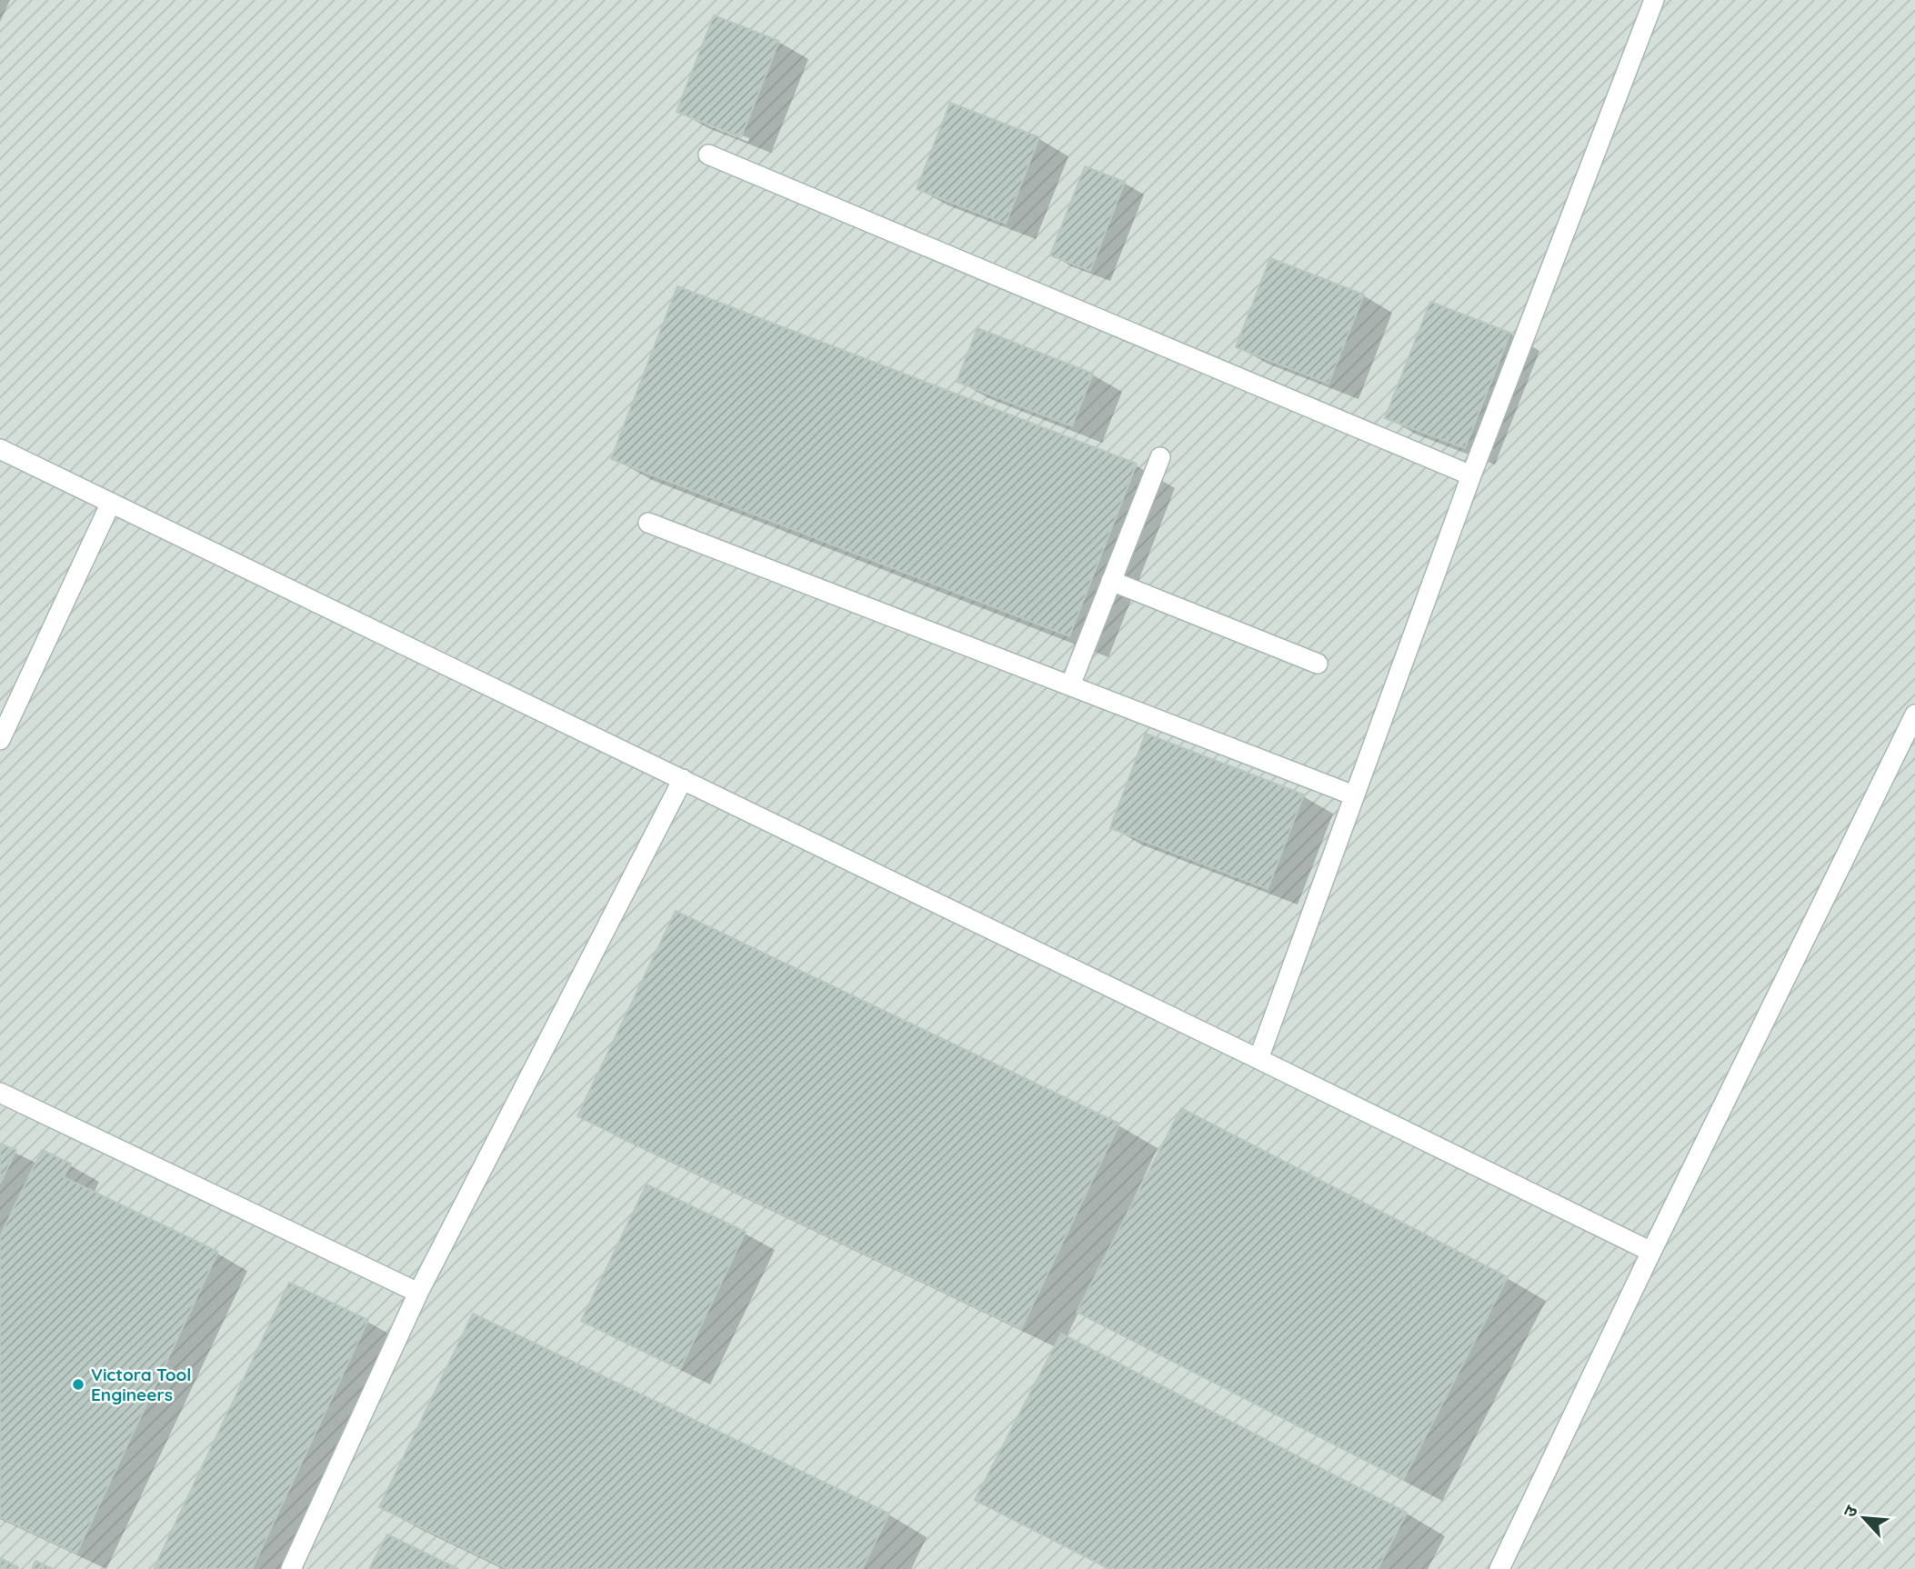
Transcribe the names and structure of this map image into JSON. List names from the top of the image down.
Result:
{
  "places": ["Victora Tool Engineers"],
  "north": "top left"
}
